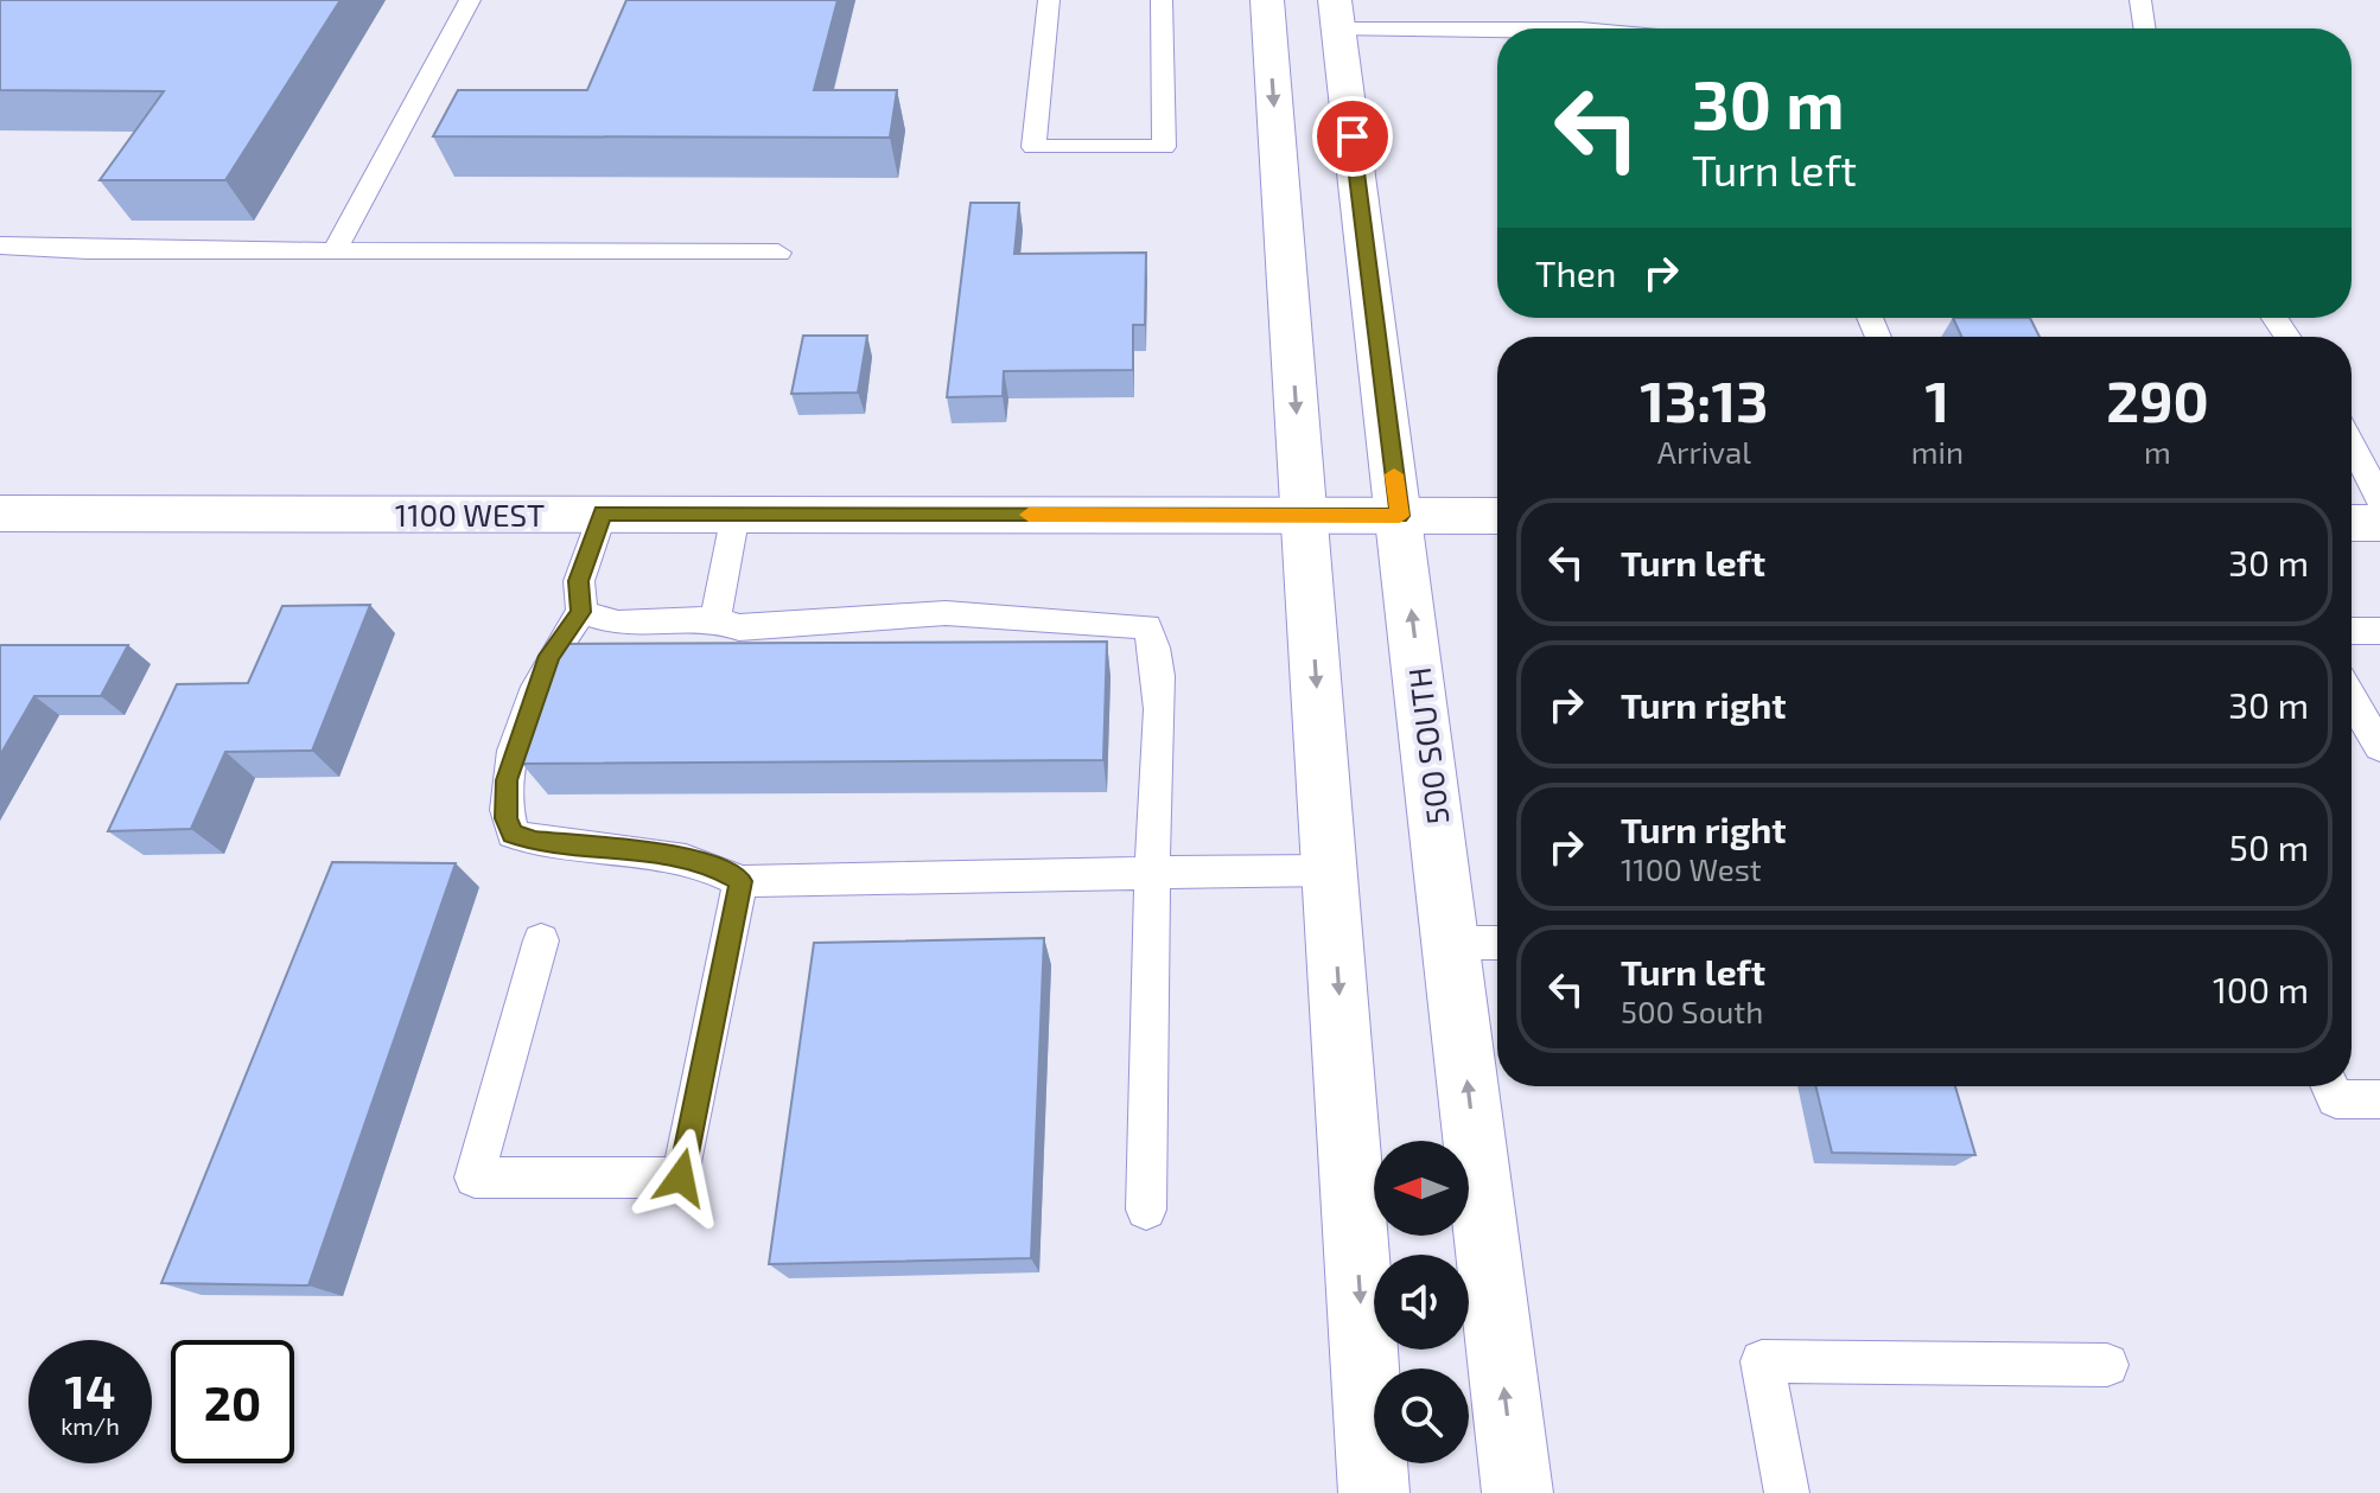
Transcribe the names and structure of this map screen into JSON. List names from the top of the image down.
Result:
{
  "streets": {
    "main road": ["1100 WEST", "500 SOUTH"]
  },
  "crossings": [
    ["1100 WEST", "500 SOUTH"]
  ],
  "north": "left",
  "page": {
    "turn": ["30 m", "Turn left"],
    "then": "Then",
    "eta": [
      "13:13",
      "Arrival",
      "1",
      "min",
      "290",
      "m"
    ],
    "list": [
      {
        "name": "Turn left",
        "value": "30 m"
      },
      {
        "name": "Turn right",
        "value": "30 m"
      },
      {
        "name": "Turn right",
        "note": "1100 West",
        "value": "50 m"
      },
      {
        "name": "Turn left",
        "note": "500 South",
        "value": "100 m"
      }
    ],
    "speed": "14 km/h",
    "limit": "20"
  }
}
